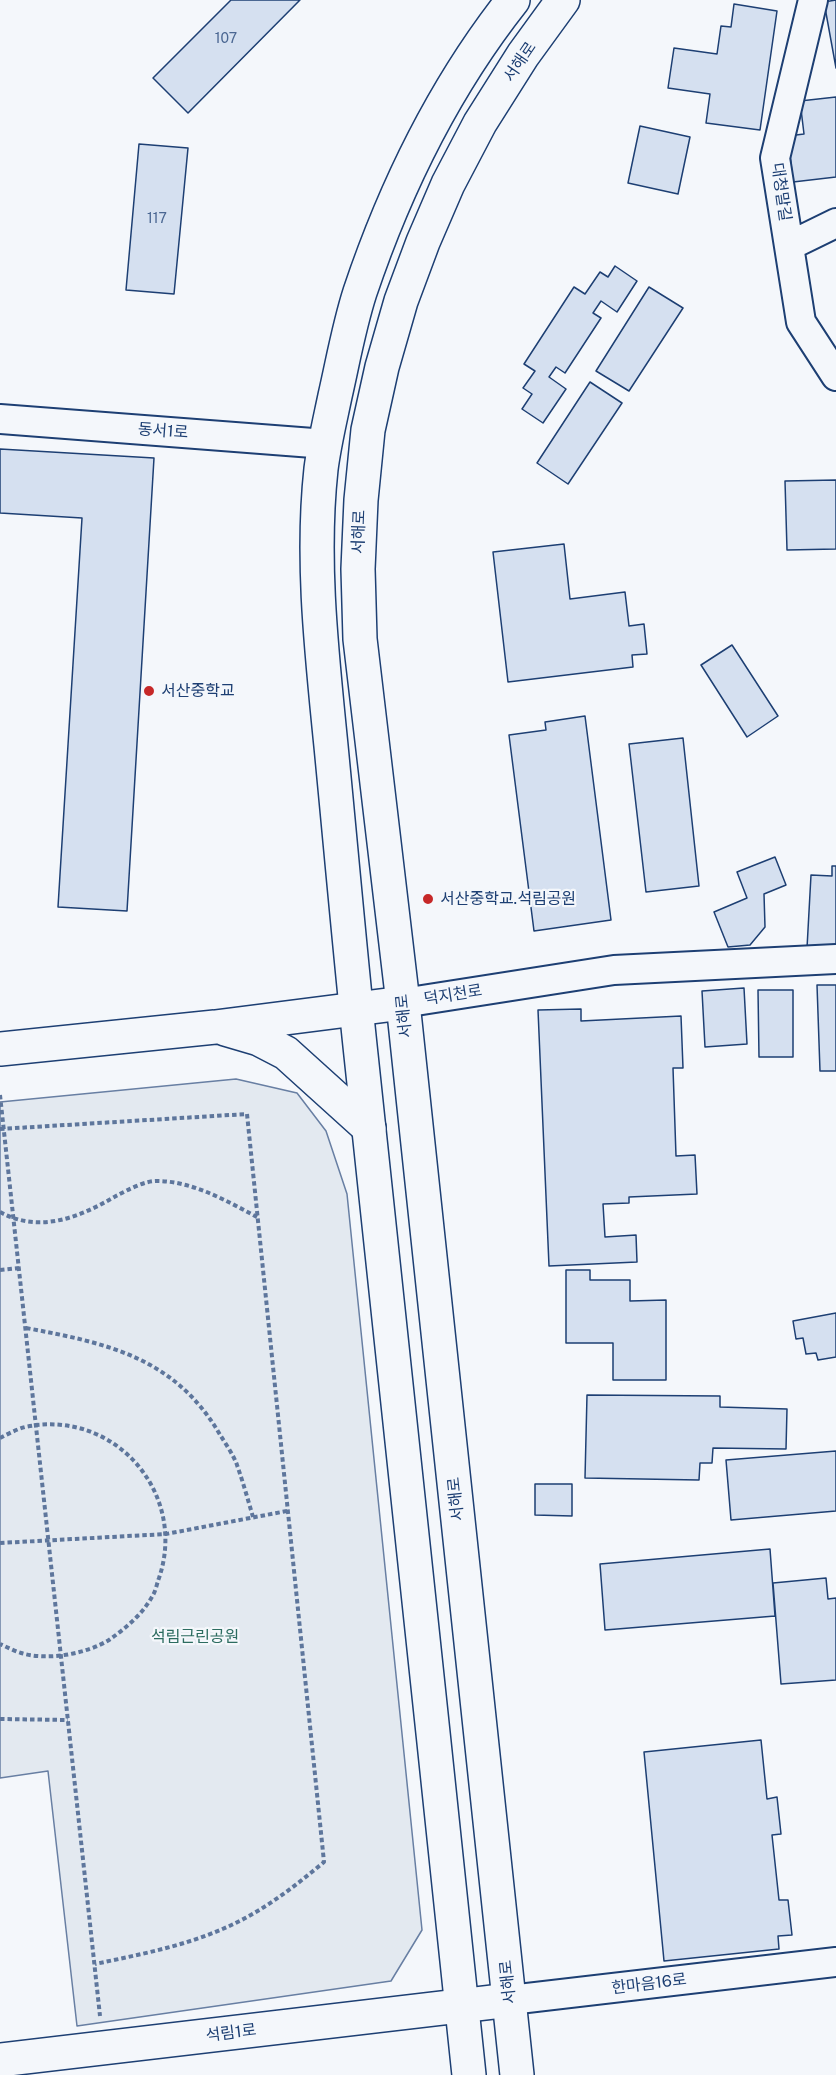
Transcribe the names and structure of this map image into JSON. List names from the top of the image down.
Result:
{
  "streets": {
    "main road": [
      "서해로",
      "덕지천로",
      "한마음16로",
      "석림1로"
    ],
    "street": ["대청말길", "동서1로"]
  },
  "crossings": [
    ["서해로", "덕지천로"],
    ["서해로", "한마음16로"],
    ["한마음16로", "석림1로"]
  ],
  "parks": ["석림근린공원"],
  "places": ["서산중학교", "서산중학교.석림공원"],
  "house_numbers": ["107", "117"]
}
